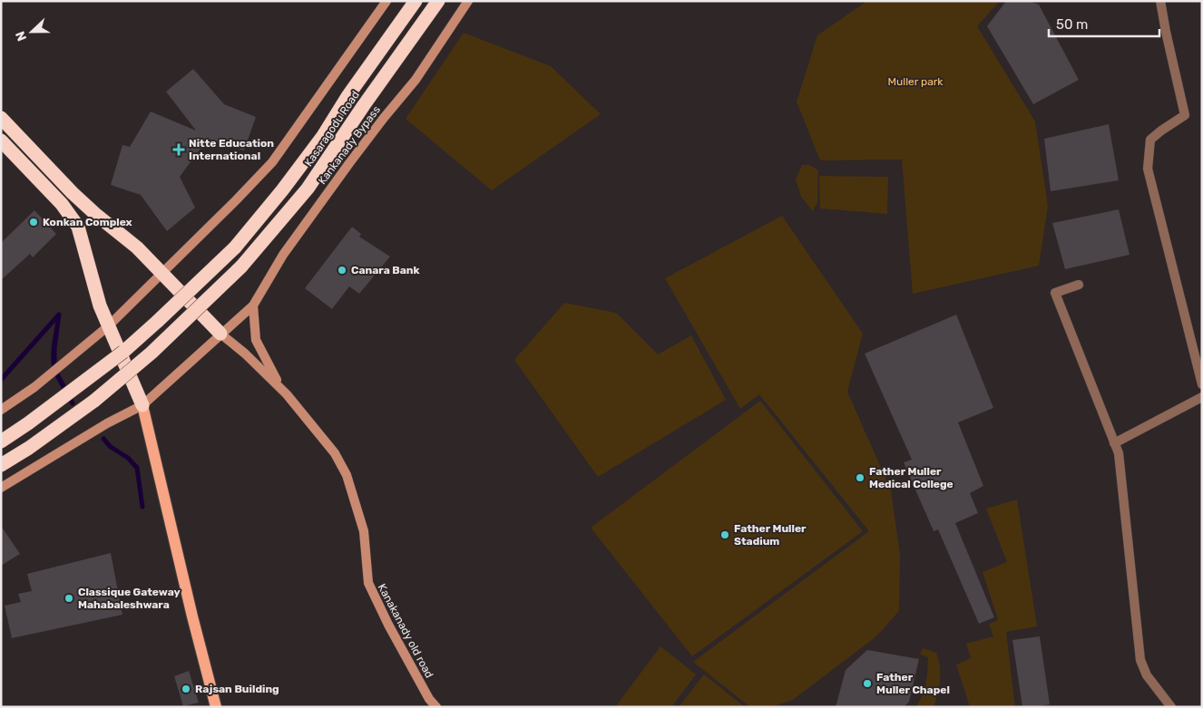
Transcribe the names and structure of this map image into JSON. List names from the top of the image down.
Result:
{
  "streets": {
    "highway": ["Kasaragodu Road"],
    "street": ["Kankanady Bypass", "Kanakanady old road"]
  },
  "parks": ["Muller park"],
  "places": {
    "health": ["Nitte Education International"],
    "other": [
      "Konkan Complex",
      "Canara Bank",
      "Father Muller Medical College",
      "Father Muller Stadium",
      "Classique Gateway Mahabaleshwara",
      "Father Muller Chapel",
      "Rajsan Building"
    ]
  },
  "scale_bar": "50 m",
  "north": "left"
}
